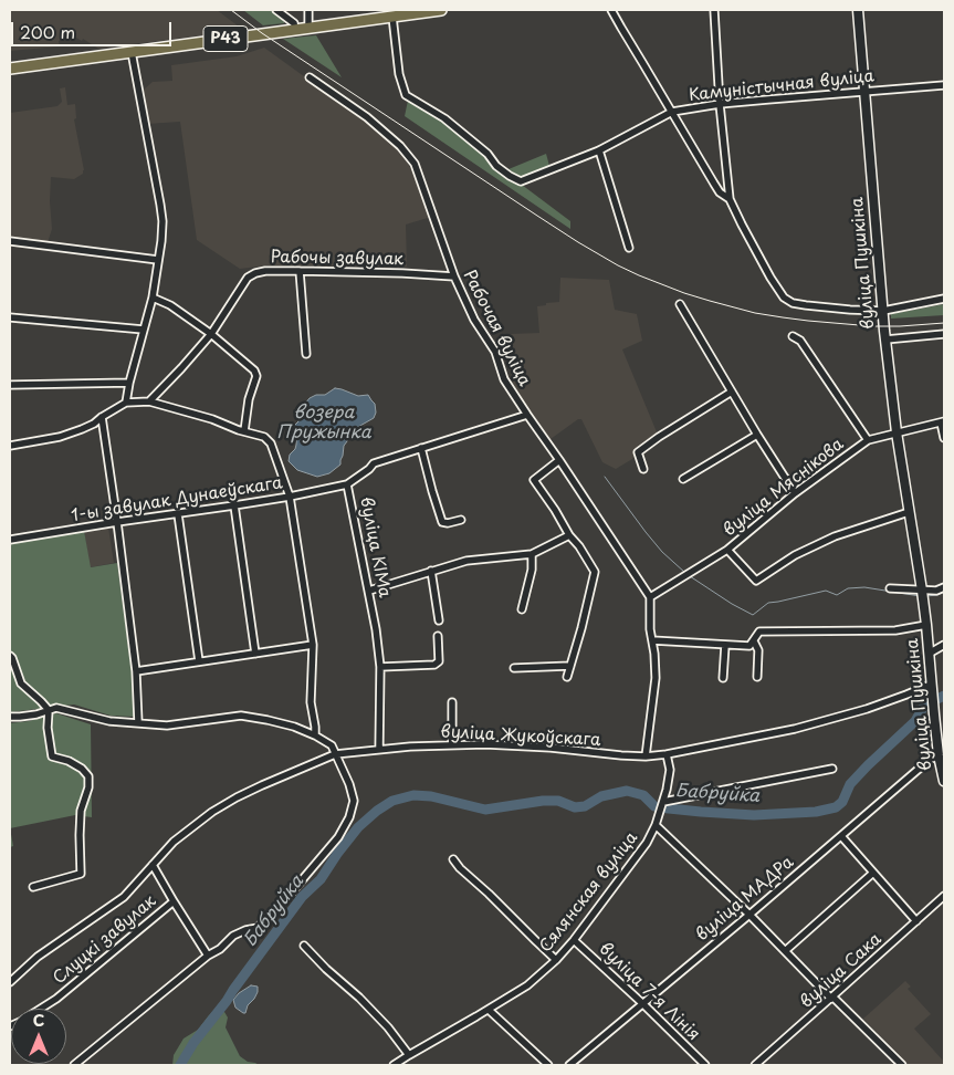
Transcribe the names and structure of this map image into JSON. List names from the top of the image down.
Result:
{
  "streets": {
    "main road": ["Р43", "вуліца Пушкіна"],
    "street": [
      "Камуністычная вуліца",
      "Рабочы завулак",
      "Рабочая вуліца",
      "вуліца Мяснікова",
      "1-ы завулак Дунаеўскага",
      "вуліца КІМа",
      "вуліца Жукоўскага",
      "Сялянская вуліца",
      "вуліца МАДРа",
      "Слуцкі завулак",
      "вуліца Сака",
      "вуліца 7-я Лінія"
    ]
  },
  "crossings": [
    ["Р43", "Камуністычная вуліца"],
    ["Камуністычная вуліца", "вуліца Пушкіна"],
    ["Рабочы завулак", "Рабочая вуліца"],
    ["вуліца Пушкіна", "вуліца Мяснікова"],
    ["вуліца Пушкіна", "вуліца Жукоўскага"],
    ["вуліца Пушкіна", "вуліца МАДРа"],
    ["Рабочая вуліца", "вуліца Мяснікова"],
    ["Рабочая вуліца", "вуліца КІМа"],
    ["1-ы завулак Дунаеўскага", "вуліца КІМа"],
    ["вуліца КІМа", "вуліца Жукоўскага"],
    ["вуліца Жукоўскага", "Сялянская вуліца"],
    ["Сялянская вуліца", "вуліца 7-я Лінія"],
    ["вуліца МАДРа", "вуліца 7-я Лінія"]
  ],
  "water": ["возера Пружынка", "Бабруйка"],
  "scale_bar": "200 m",
  "north": "top"
}
